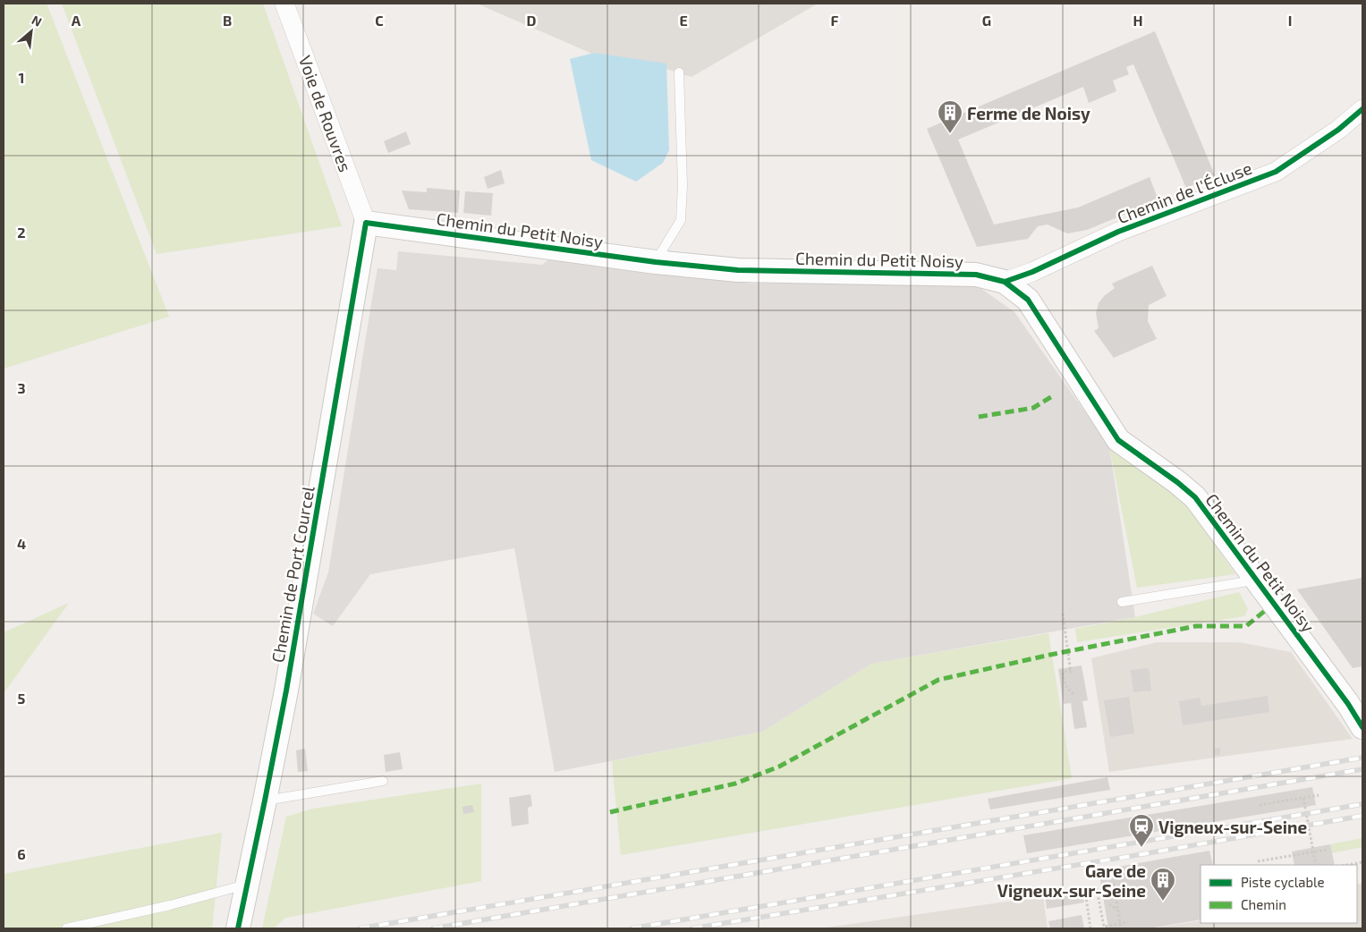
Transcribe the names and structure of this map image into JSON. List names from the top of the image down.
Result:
{
  "streets": {
    "street": [
      "Voie de Rouvres",
      "Chemin de l'Écluse",
      "Chemin du Petit Noisy",
      "Chemin de Port Courcel"
    ]
  },
  "crossings": [
    ["Voie de Rouvres", "Chemin du Petit Noisy"],
    ["Voie de Rouvres", "Chemin de Port Courcel"],
    ["Chemin de l'Écluse", "Chemin du Petit Noisy"],
    ["Chemin du Petit Noisy", "Chemin de Port Courcel"]
  ],
  "places": {
    "building": ["Ferme de Noisy", "Gare de Vigneux-sur-Seine"],
    "station": ["Vigneux-sur-Seine"]
  },
  "legend": ["Piste cyclable", "Chemin"],
  "north": "top right",
  "grid": {
    "columns": [
      "A",
      "B",
      "C",
      "D",
      "E",
      "F",
      "G",
      "H",
      "I"
    ],
    "rows": [
      "1",
      "2",
      "3",
      "4",
      "5",
      "6"
    ]
  }
}
